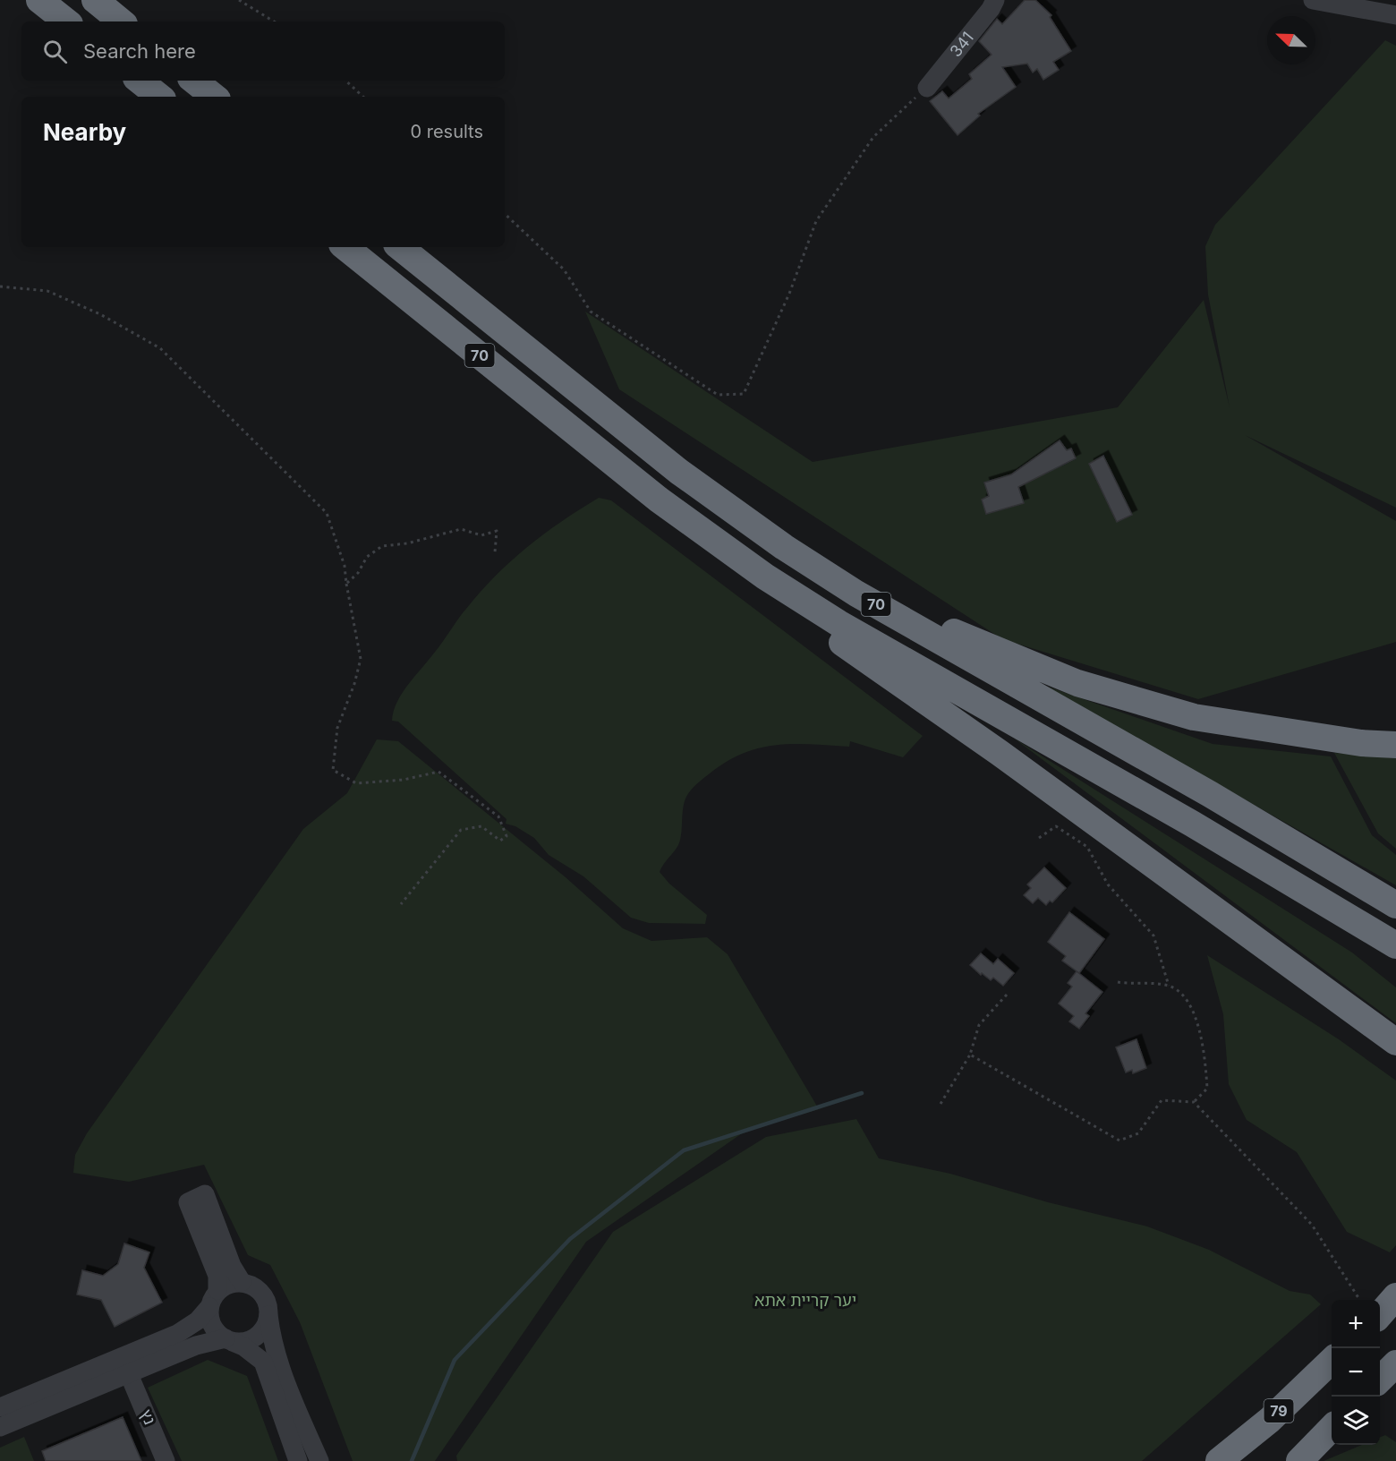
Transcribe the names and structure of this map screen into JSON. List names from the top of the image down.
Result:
{
  "streets": {
    "highway": ["70", "79"],
    "street": ["341", "נץ"]
  },
  "parks": ["יער קריית אתא"],
  "north": "top left",
  "page": {
    "search": "Search here",
    "heading": ["Nearby", "0 results"],
    "map_buttons": ["+", "−"]
  }
}
